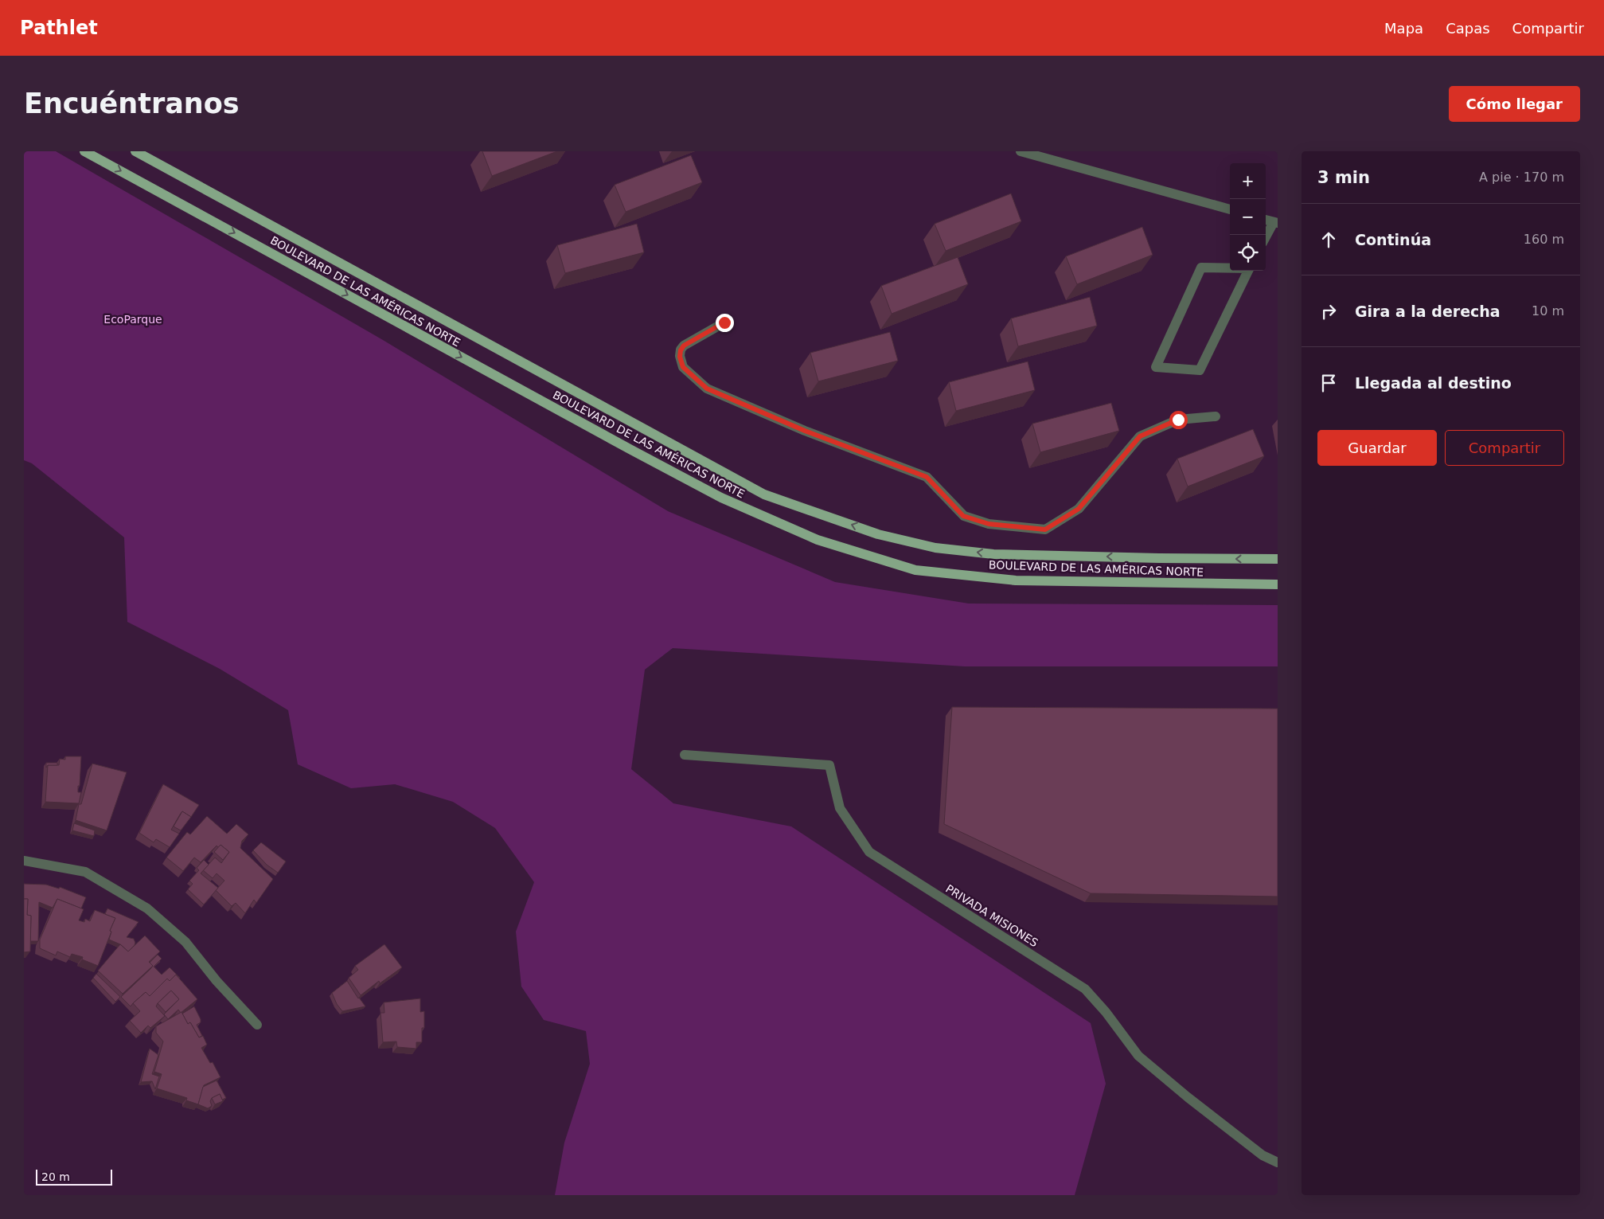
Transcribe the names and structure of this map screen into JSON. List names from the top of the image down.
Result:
{
  "streets": {
    "main road": ["BOULEVARD DE LAS AMÉRICAS NORTE"],
    "street": ["PRIVADA MISIONES"]
  },
  "parks": ["EcoParque"],
  "scale_bar": "20 m",
  "page": {
    "header": "Pathlet",
    "nav": ["Mapa", "Capas", "Compartir"],
    "buttons": [
      "Cómo llegar",
      ["Guardar", "Compartir"]
    ],
    "title": "Encuéntranos",
    "heading": ["3 min", "A pie · 170 m"],
    "map_buttons": ["+", "−"],
    "list": [
      ["Continúa", "160 m"],
      ["Gira a la derecha", "10 m"],
      "Llegada al destino"
    ],
    "scale": "20 m"
  }
}
